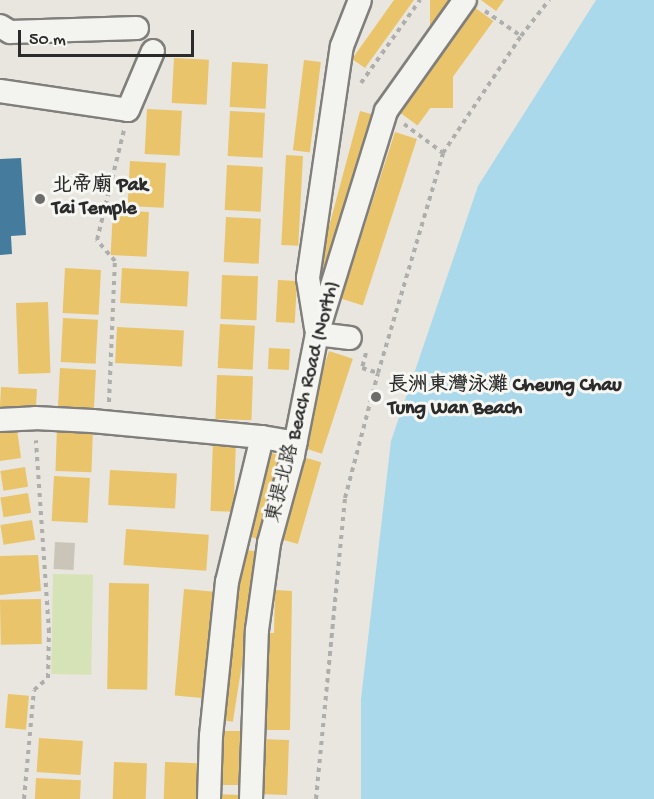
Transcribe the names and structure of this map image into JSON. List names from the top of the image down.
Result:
{
  "streets": {
    "street": ["東提北路 Beach Road (North)"]
  },
  "places": ["北帝廟 Pak Tai Temple", "長洲東灣泳灘 Cheung Chau Tung Wan Beach"],
  "scale_bar": "50 m"
}
